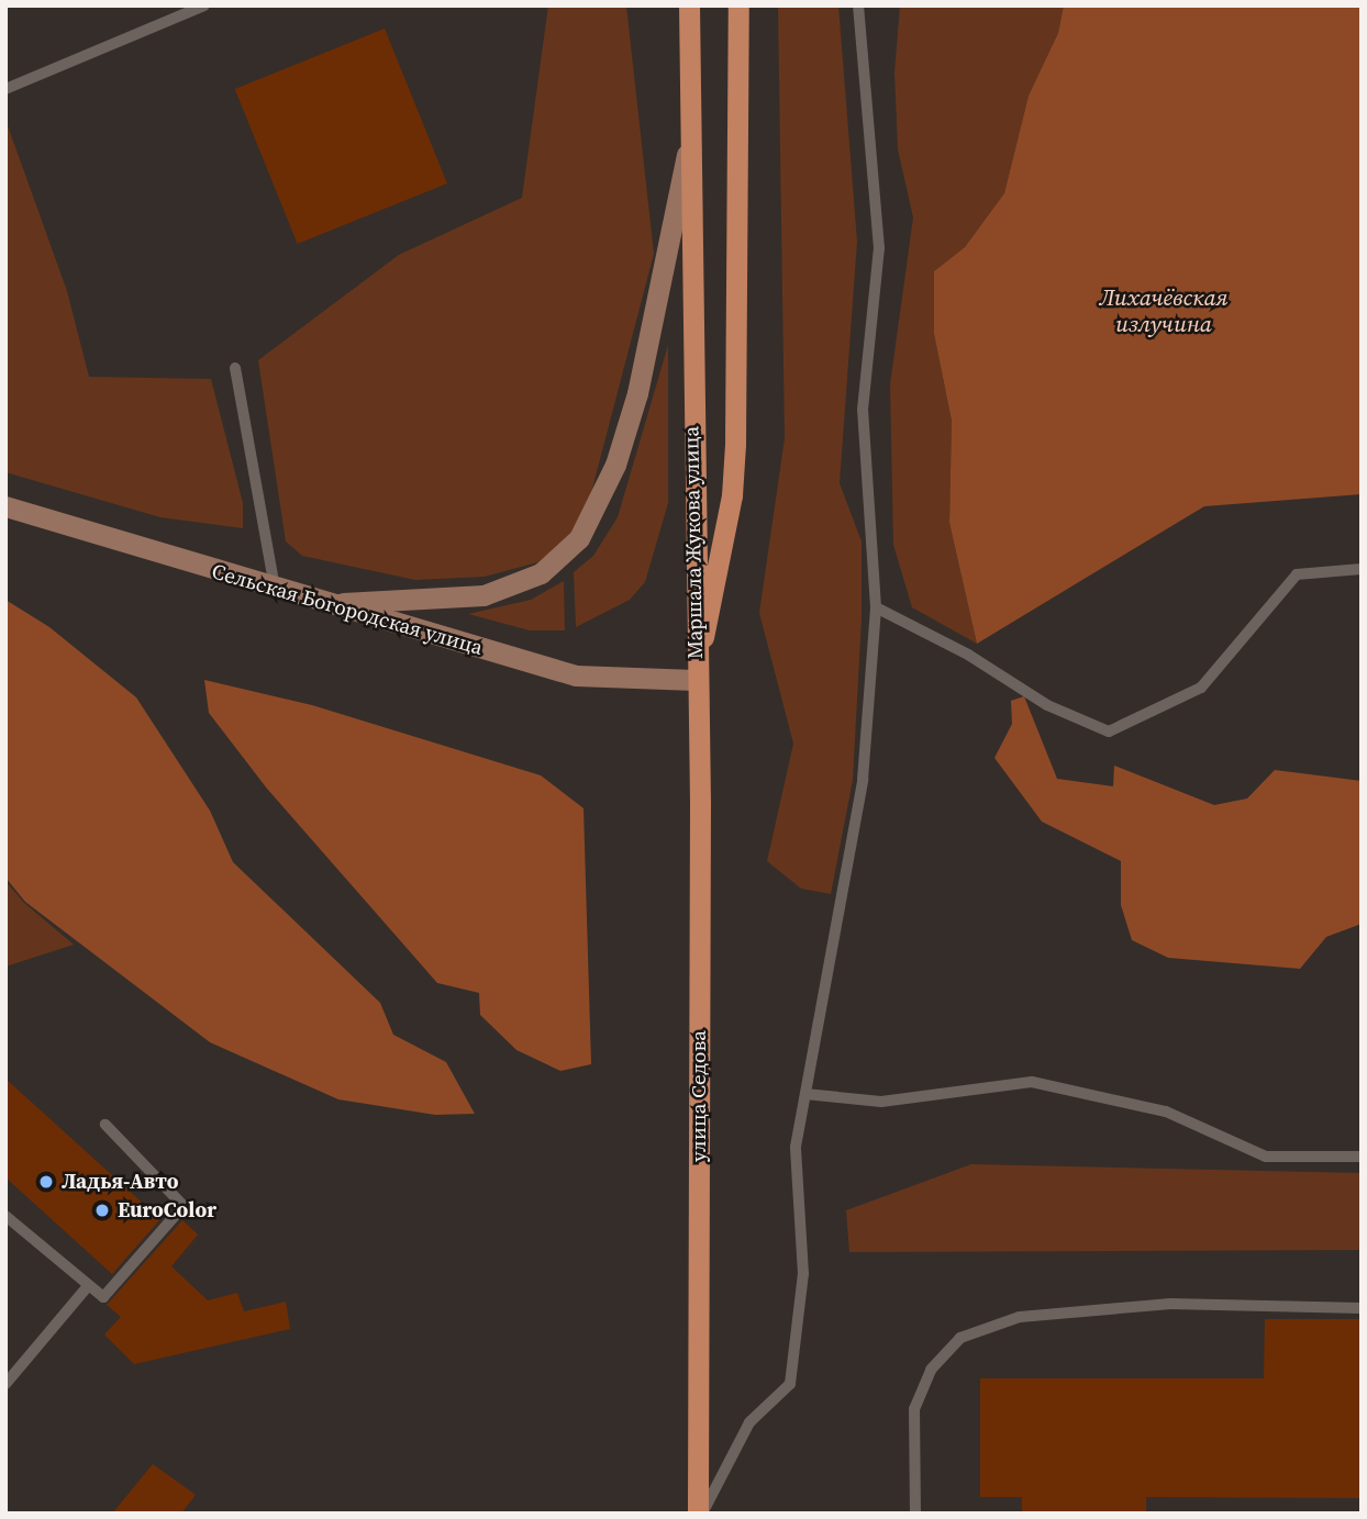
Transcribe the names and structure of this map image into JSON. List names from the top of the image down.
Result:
{
  "streets": {
    "main road": ["Маршала Жукова улица", "Сельская Богородская улица", "улица Седова"]
  },
  "crossings": [
    ["Маршала Жукова улица", "Сельская Богородская улица"],
    ["Маршала Жукова улица", "улица Седова"],
    ["Сельская Богородская улица", "улица Седова"]
  ],
  "water": ["Лихачёвская излучина"],
  "places": ["Ладья-Авто", "EuroColor"]
}
